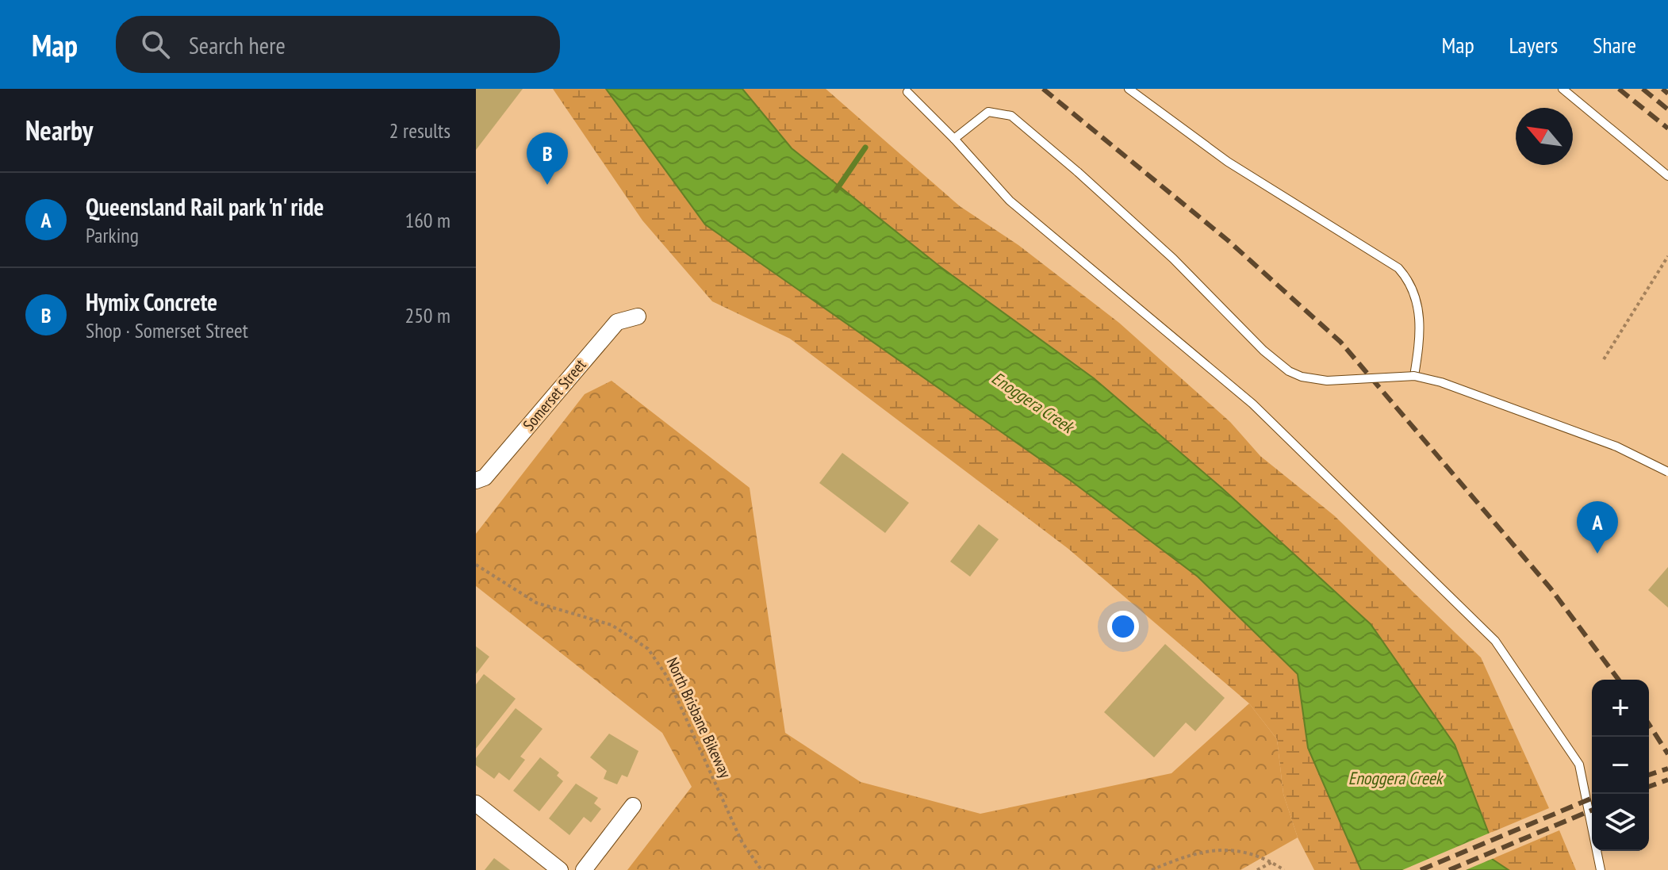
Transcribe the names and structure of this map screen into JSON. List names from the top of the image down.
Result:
{
  "streets": {
    "street": ["Somerset Street"],
    "path": ["North Brisbane Bikeway"]
  },
  "water": ["Enoggera Creek"],
  "north": "top left",
  "page": {
    "header": "Map",
    "search": "Search here",
    "nav": ["Map", "Layers", "Share"],
    "heading": ["Nearby", "2 results"],
    "pins": ["B", "A"],
    "list": [
      {
        "mark": "A",
        "name": "Queensland Rail park 'n' ride",
        "note": "Parking",
        "value": "160 m"
      },
      {
        "mark": "B",
        "name": "Hymix Concrete",
        "note": "Shop · Somerset Street",
        "value": "250 m"
      }
    ],
    "map_buttons": ["+", "−"]
  }
}
